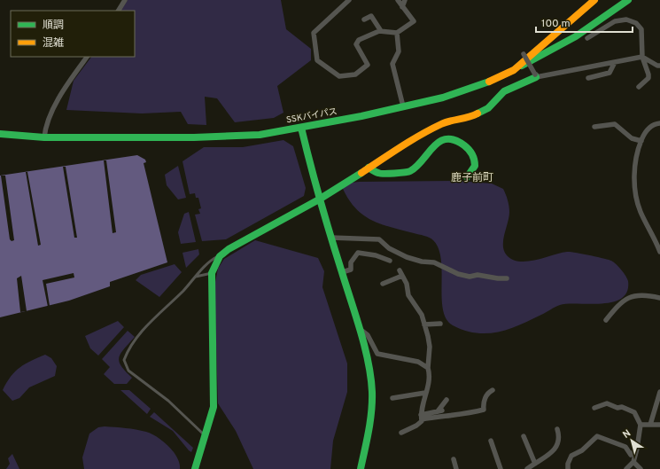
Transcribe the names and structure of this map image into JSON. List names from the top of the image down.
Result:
{
  "streets": {
    "street": ["SSKバイパス"]
  },
  "districts": ["鹿子前町"],
  "legend": ["順調", "混雑"],
  "scale_bar": "100 m",
  "north": "top left"
}
